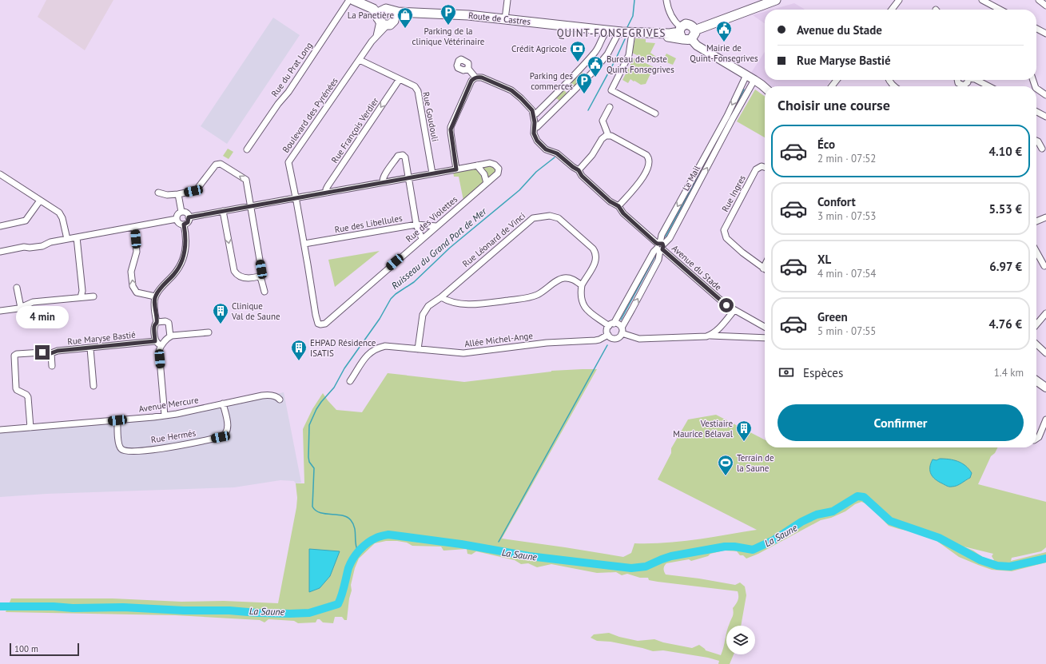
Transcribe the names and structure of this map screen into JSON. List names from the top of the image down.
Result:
{
  "streets": {
    "main road": ["Route de Castres"],
    "street": [
      "Rue du Prat Long",
      "Boulevard des Pyrénées",
      "Rue Goudouli",
      "Rue François Verdier",
      "Le Mail",
      "Rue Ingres",
      "Rue des Violettes",
      "Rue des Libellules",
      "Rue Léonard de Vinci",
      "Avenue du Stade",
      "Rue Maryse Bastié",
      "Allée Michel-Ange",
      "Avenue Mercure",
      "Rue Hermés"
    ]
  },
  "crossings": [
    ["Route de Castres", "Boulevard des Pyrénées"],
    ["Boulevard des Pyrénées", "Rue Goudouli"],
    ["Boulevard des Pyrénées", "Rue des Violettes"],
    ["Boulevard des Pyrénées", "Rue des Libellules"],
    ["Rue Goudouli", "Rue François Verdier"],
    ["Le Mail", "Avenue du Stade"],
    ["Le Mail", "Allée Michel-Ange"],
    ["Rue des Violettes", "Rue des Libellules"],
    ["Rue Léonard de Vinci", "Allée Michel-Ange"],
    ["Rue Maryse Bastié", "Avenue Mercure"],
    ["Avenue Mercure", "Rue Hermés"]
  ],
  "one_way": ["Rue François Verdier"],
  "districts": ["QUINT-FONSEGRIVES"],
  "water": ["Ruisseau du Grand Port de Mer", "La Saune"],
  "places": {
    "parking": ["Parking de la clinique Vétérinaire", "Parking des commerces"],
    "shop": ["La Panetière"],
    "public building": ["Mairie de Quint-Fonsegrives", "Bureau de Poste Quint Fonsegrives"],
    "bank": ["Crédit Agricole"],
    "building": ["Clinique Val de Saune", "EHPAD Résidence ISATIS", "Vestiaire Maurice Bélaval"],
    "sports": ["Terrain de la Saune"]
  },
  "scale_bar": "100 m",
  "page": {
    "banner": ["Avenue du Stade", "Rue Maryse Bastié"],
    "heading": "Choisir une course",
    "list": [
      {
        "name": "Éco",
        "note": "2 min · 07:52",
        "value": "4.10 €"
      },
      {
        "name": "Confort",
        "note": "3 min · 07:53",
        "value": "5.53 €"
      },
      {
        "name": "XL",
        "note": "4 min · 07:54",
        "value": "6.97 €"
      },
      {
        "name": "Green",
        "note": "5 min · 07:55",
        "value": "4.76 €"
      }
    ],
    "bubble": "4 min",
    "pay": ["Espèces", "1.4 km"],
    "buttons": "Confirmer",
    "scale": "100 m"
  }
}
